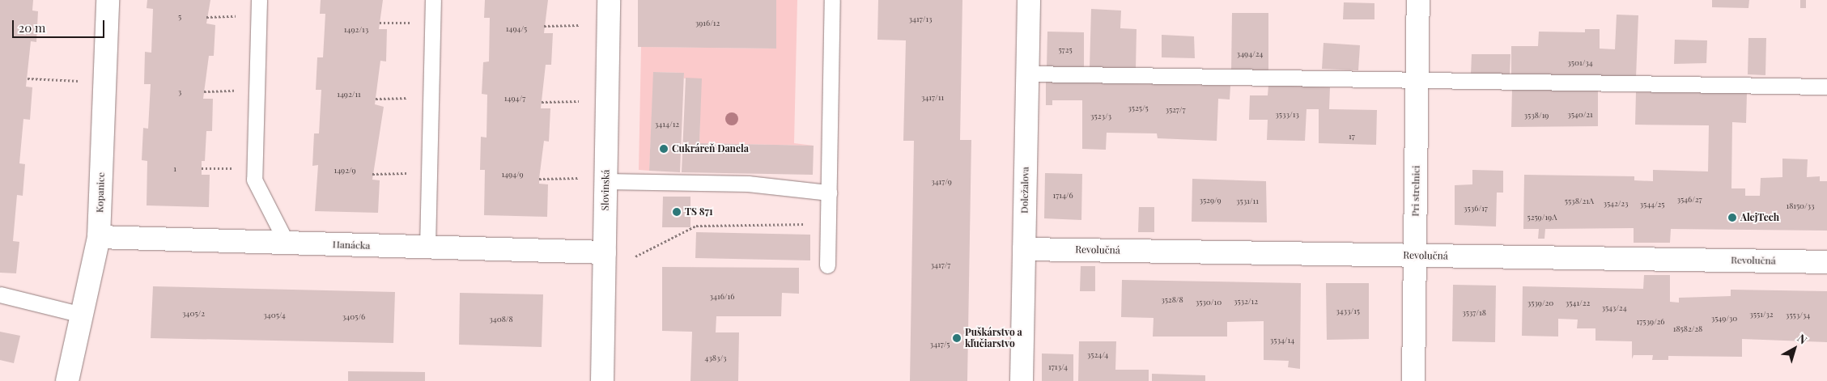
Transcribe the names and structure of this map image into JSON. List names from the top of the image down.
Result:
{
  "streets": {
    "street": [
      "Slovinská",
      "Doležalova",
      "Pri strelnici",
      "Kopanice",
      "Hanácka",
      "Revolučná"
    ]
  },
  "crossings": [
    ["Slovinská", "Hanácka"],
    ["Doležalova", "Revolučná"],
    ["Pri strelnici", "Revolučná"],
    ["Kopanice", "Hanácka"]
  ],
  "places": [
    "Cukráreň Danela",
    "TS 871",
    "AlejTech",
    "Puškárstvo a kľučiarstvo"
  ],
  "house_numbers": [
    "5",
    "3417/13",
    "3916/12",
    "1494/5",
    "1492/13",
    "5725",
    "3494/24",
    "3501/34",
    "3",
    "1492/11",
    "3417/11",
    "1494/7",
    "3525/5",
    "3527/7",
    "3533/13",
    "3540/21",
    "3538/19",
    "3523/3",
    "3414/12",
    "17",
    "1",
    "1492/9",
    "1494/9",
    "3417/9",
    "1714/6",
    "3546/27",
    "3529/9",
    "3531/11",
    "5538/21A",
    "3542/23",
    "3544/25",
    "18150/33",
    "3536/17",
    "5259/19A",
    "3417/7",
    "3416/16",
    "3528/8",
    "3532/12",
    "3530/10",
    "3539/20",
    "3541/22",
    "3543/24",
    "3433/15",
    "3537/18",
    "3405/2",
    "3551/32",
    "3405/4",
    "3553/34",
    "3405/6",
    "3549/30",
    "3408/8",
    "17539/26",
    "18582/28",
    "3534/14",
    "3417/5",
    "3524/4",
    "4383/3",
    "1713/4"
  ],
  "scale_bar": "20 m",
  "north": "top right"
}
